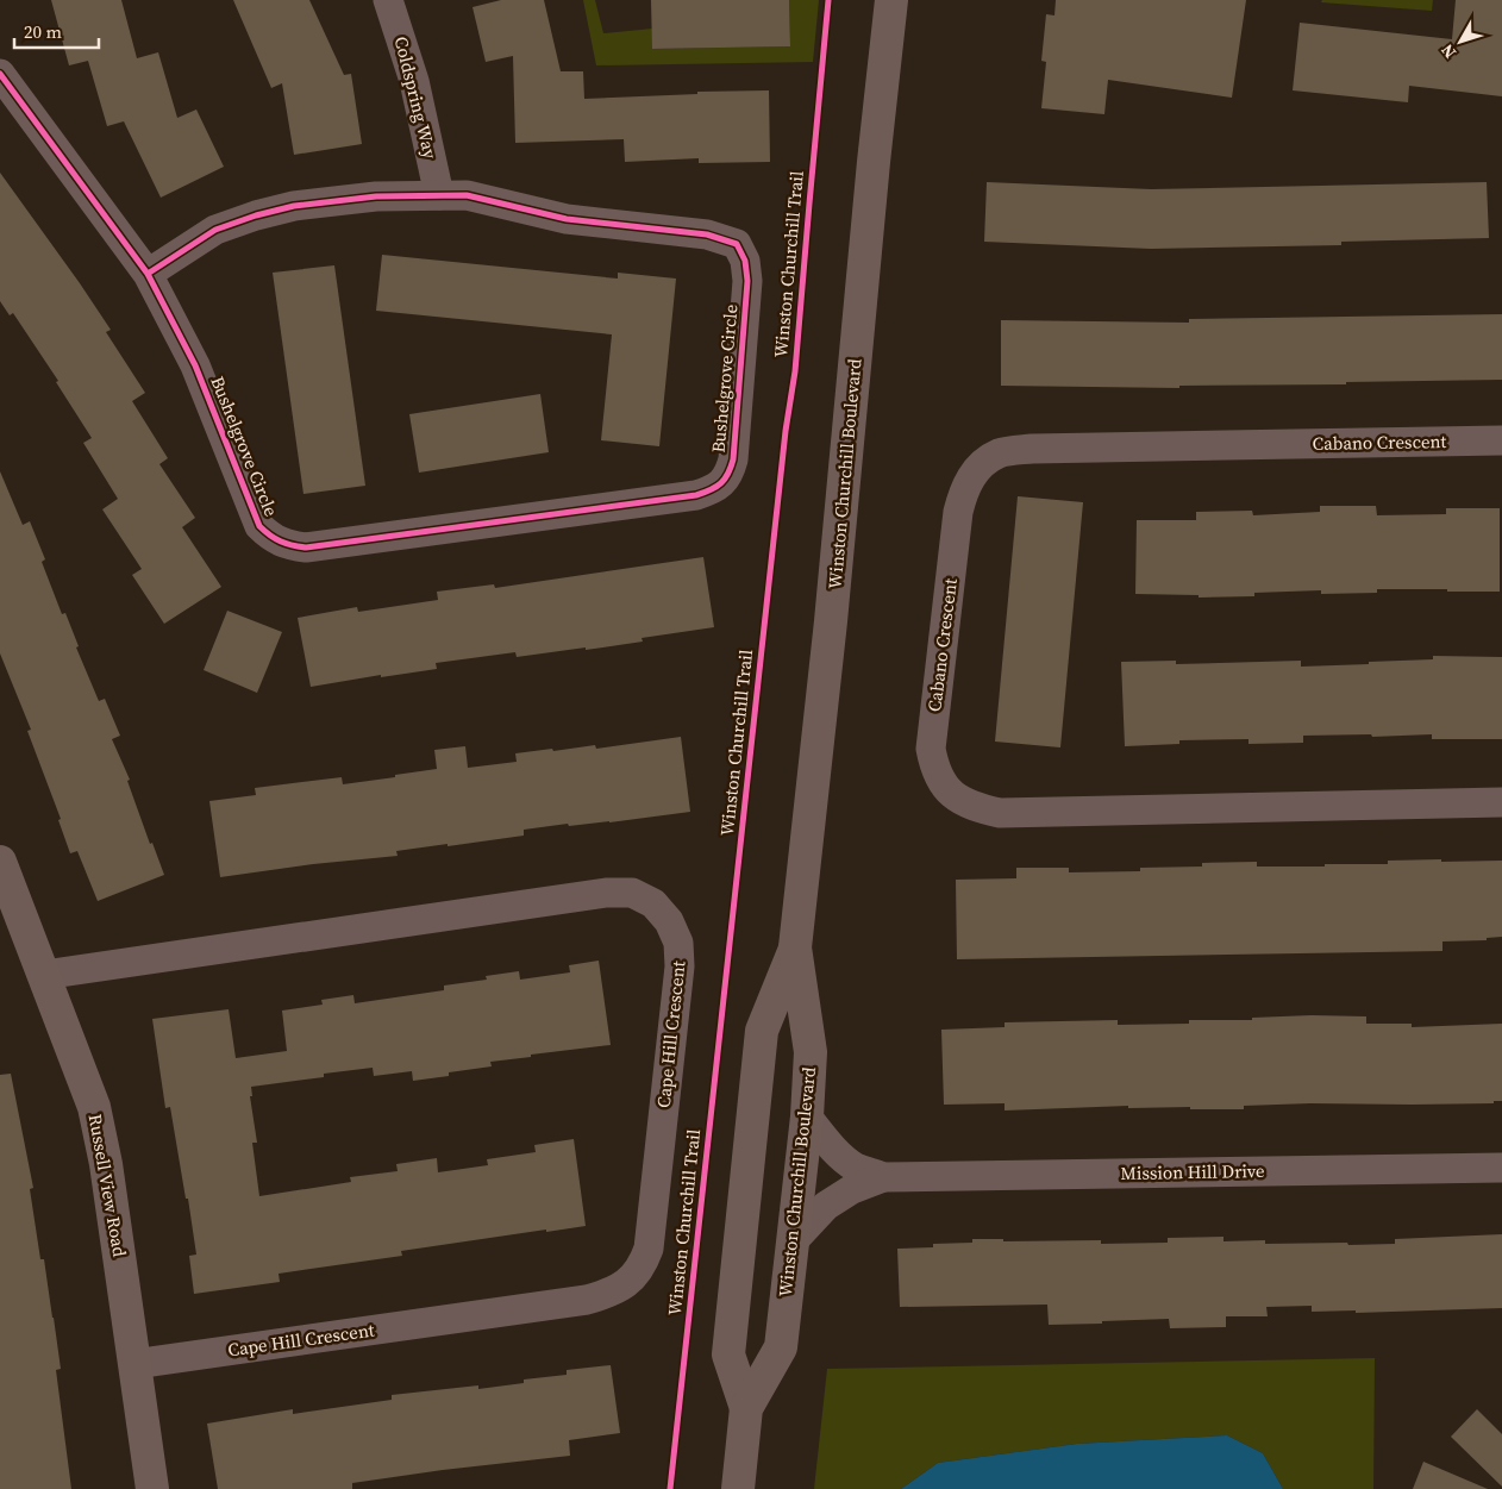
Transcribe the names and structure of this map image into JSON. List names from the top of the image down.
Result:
{
  "streets": {
    "main road": ["Winston Churchill Boulevard", "Russell View Road"],
    "street": [
      "Coldspring Way",
      "Bushelgrove Circle",
      "Cabano Crescent",
      "Cape Hill Crescent",
      "Mission Hill Drive"
    ],
    "cycle path": ["Winston Churchill Trail"]
  },
  "crossings": [
    ["Coldspring Way", "Bushelgrove Circle"],
    ["Winston Churchill Boulevard", "Mission Hill Drive"],
    ["Cape Hill Crescent", "Russell View Road"]
  ],
  "scale_bar": "20 m",
  "north": "bottom left"
}
